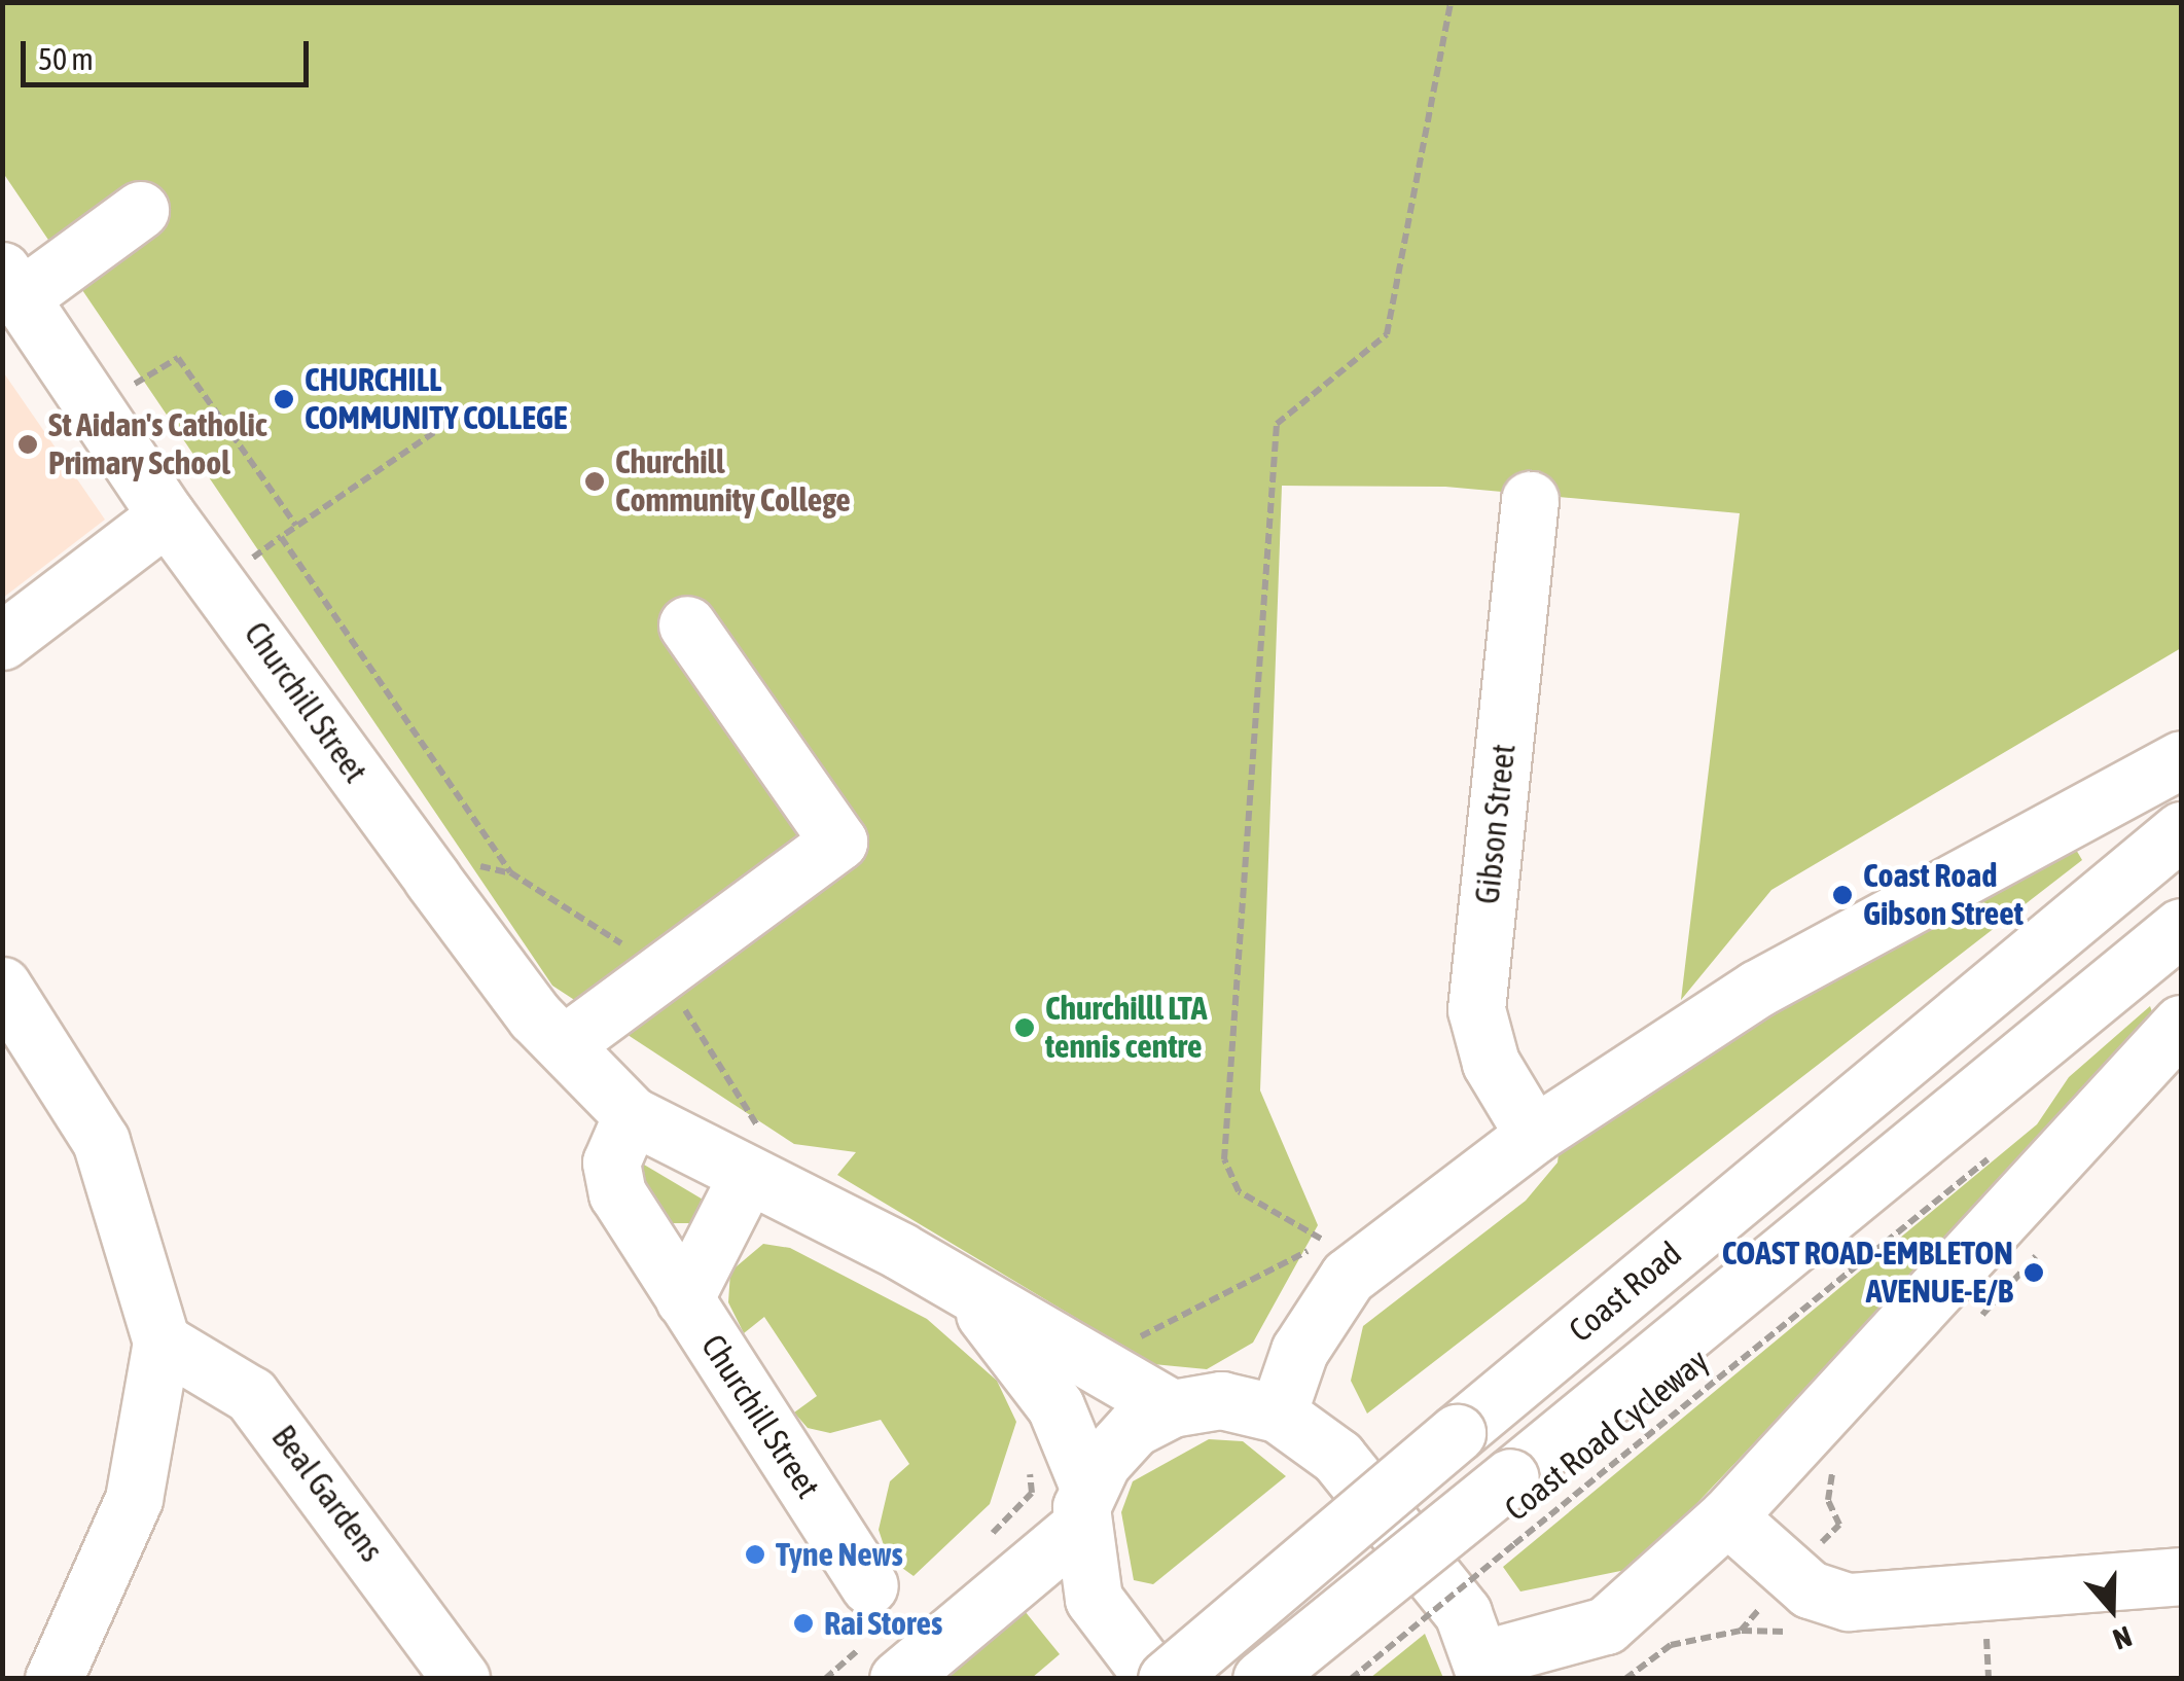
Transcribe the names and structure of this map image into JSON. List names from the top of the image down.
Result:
{
  "streets": {
    "main road": [
      "Churchill Street",
      "Gibson Street",
      "Coast Road",
      "Beal Gardens"
    ],
    "path": ["Coast Road Cycleway"]
  },
  "places": [
    "CHURCHILL COMMUNITY COLLEGE",
    "St Aidan's Catholic Primary School",
    "Churchill Community College",
    "Coast Road Gibson Street",
    "Churchilll LTA tennis centre",
    "COAST ROAD-EMBLETON AVENUE-E/B",
    "Tyne News",
    "Rai Stores"
  ],
  "scale_bar": "50 m",
  "north": "bottom"
}
